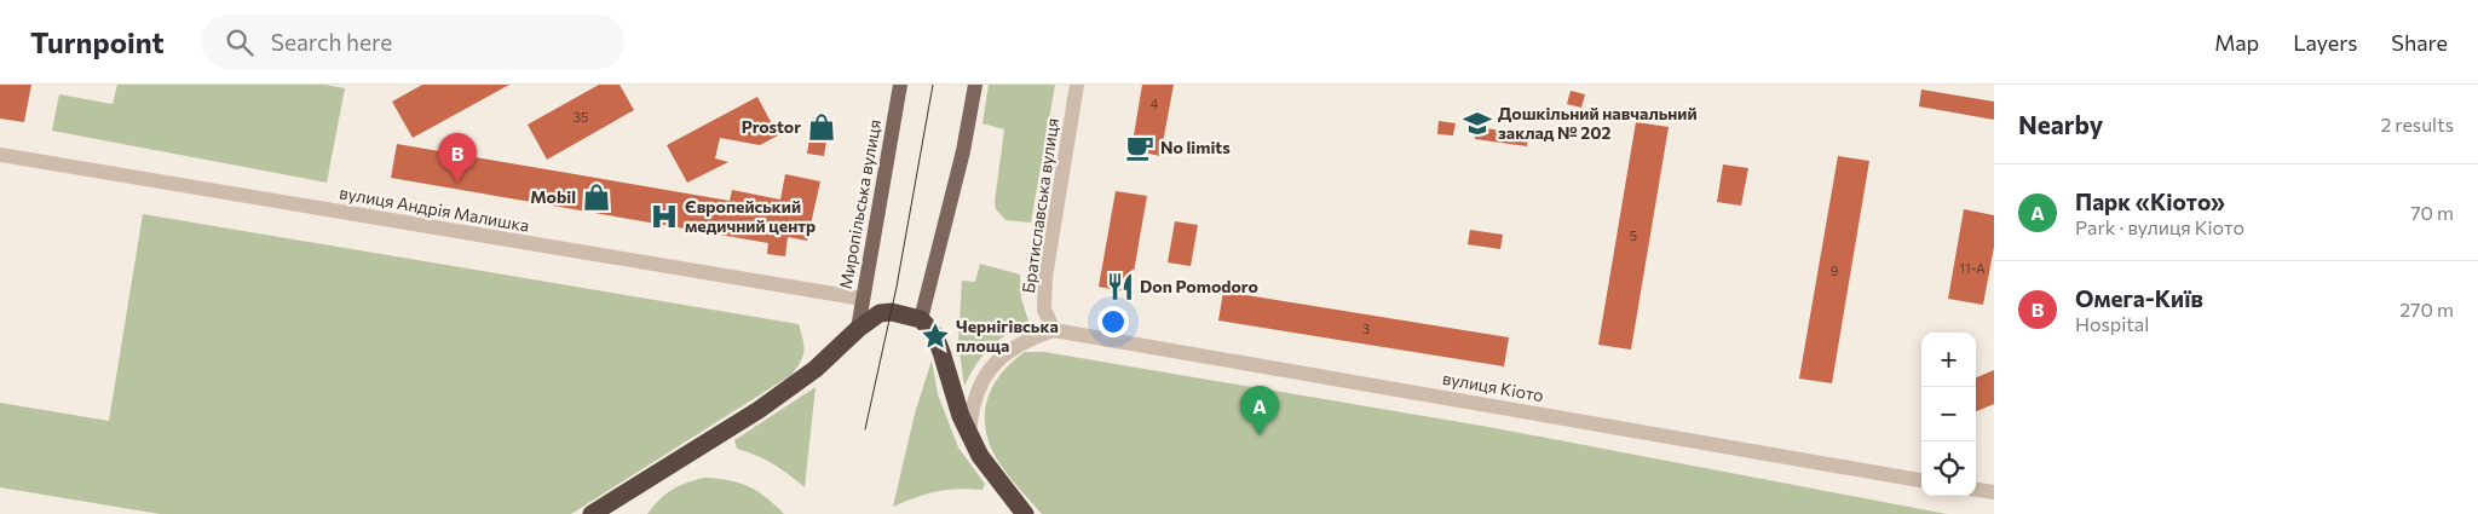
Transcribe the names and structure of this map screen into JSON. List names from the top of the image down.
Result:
{
  "streets": {
    "main road": ["Миропільська вулиця"],
    "street": ["Братиславська вулиця", "вулиця Андрія Малишка", "вулиця Кіото"]
  },
  "crossings": [
    ["Миропільська вулиця", "вулиця Андрія Малишка"],
    ["Братиславська вулиця", "вулиця Кіото"]
  ],
  "places": {
    "school or university": ["Дошкільний навчальний заклад № 202"],
    "shop": ["Prostor", "Mobil"],
    "cafe": ["No limits"],
    "hospital": ["Європейський медичний центр"],
    "restaurant": ["Don Pomodoro"],
    "place": ["Чернігівська площа"]
  },
  "house_numbers": [
    "4",
    "35",
    "5",
    "11-А",
    "9",
    "3"
  ],
  "page": {
    "header": "Turnpoint",
    "search": "Search here",
    "nav": ["Map", "Layers", "Share"],
    "heading": ["Nearby", "2 results"],
    "pins": ["B", "A"],
    "list": [
      {
        "mark": "A",
        "name": "Парк «Кіото»",
        "note": "Park · вулиця Кіото",
        "value": "70 m"
      },
      {
        "mark": "B",
        "name": "Омега-Київ",
        "note": "Hospital",
        "value": "270 m"
      }
    ],
    "map_buttons": ["+", "−"]
  }
}
